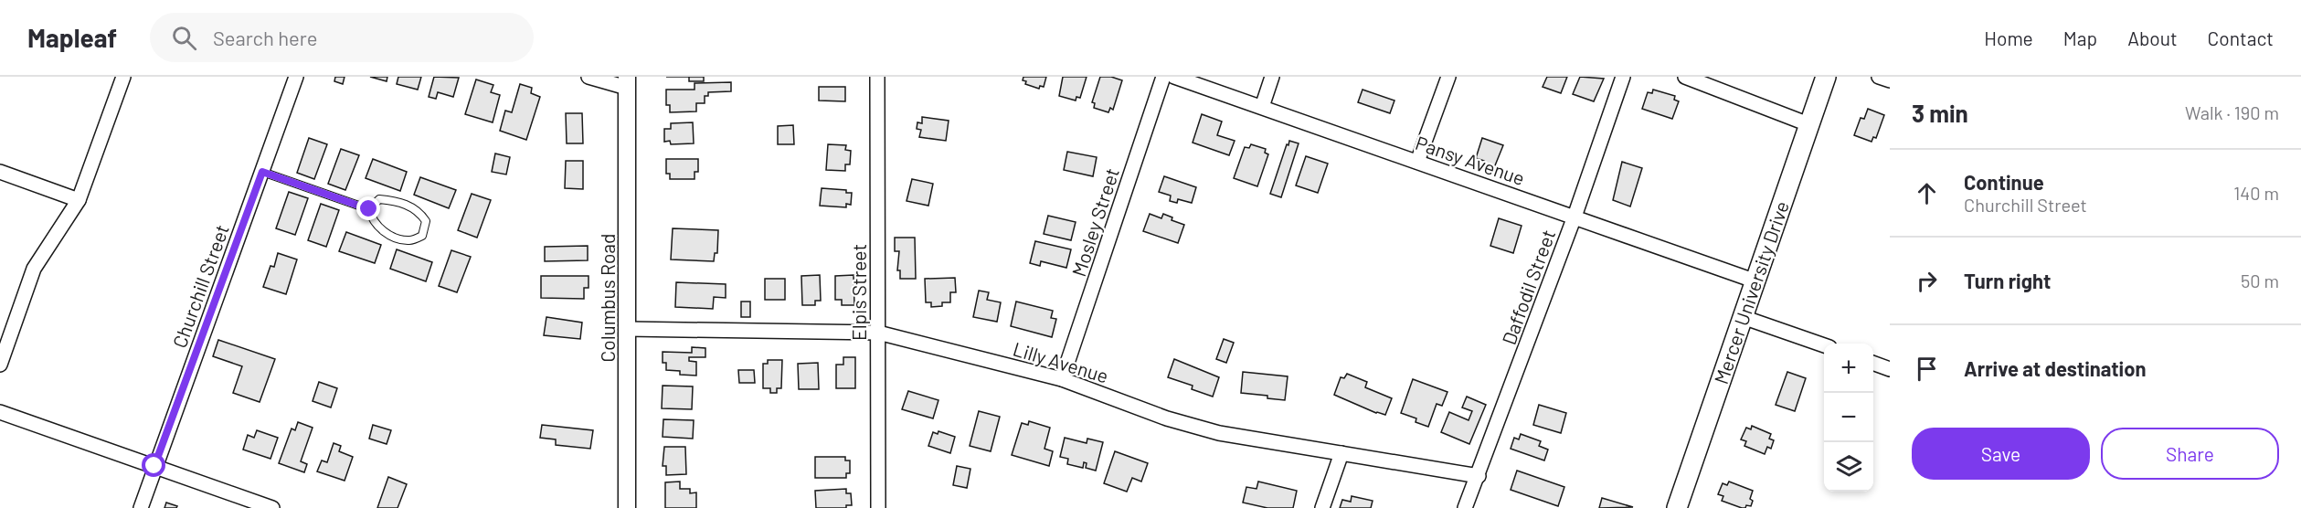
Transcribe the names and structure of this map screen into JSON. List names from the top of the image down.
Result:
{
  "streets": {
    "main road": ["Mercer University Drive"],
    "street": [
      "Pansy Avenue",
      "Mosley Street",
      "Churchill Street",
      "Daffodil Street",
      "Elpis Street",
      "Columbus Road",
      "Lilly Avenue"
    ]
  },
  "crossings": [
    ["Pansy Avenue", "Daffodil Street"],
    ["Pansy Avenue", "Mercer University Drive"],
    ["Mosley Street", "Lilly Avenue"],
    ["Daffodil Street", "Lilly Avenue"],
    ["Elpis Street", "Lilly Avenue"],
    ["Columbus Road", "Lilly Avenue"]
  ],
  "page": {
    "header": "Mapleaf",
    "search": "Search here",
    "nav": [
      "Home",
      "Map",
      "About",
      "Contact"
    ],
    "heading": ["3 min", "Walk · 190 m"],
    "list": [
      ["Continue", "Churchill Street", "140 m"],
      ["Turn right", "50 m"],
      "Arrive at destination"
    ],
    "map_buttons": ["+", "−"],
    "buttons": ["Save", "Share"]
  }
}
